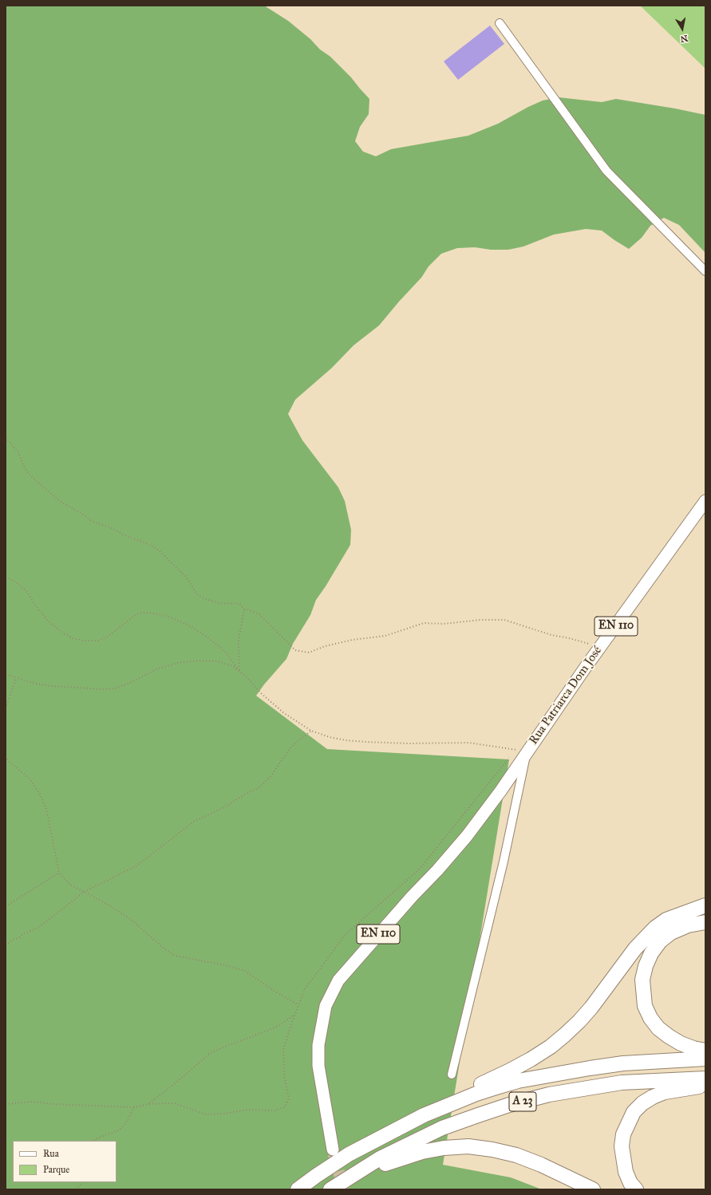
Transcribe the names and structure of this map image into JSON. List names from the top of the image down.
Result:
{
  "streets": {
    "highway": ["A 23"],
    "main road": ["EN 110", "Rua Patriarca Dom José"]
  },
  "crossings": [
    ["EN 110", "Rua Patriarca Dom José"]
  ],
  "legend": ["Rua", "Parque"],
  "north": "bottom"
}
